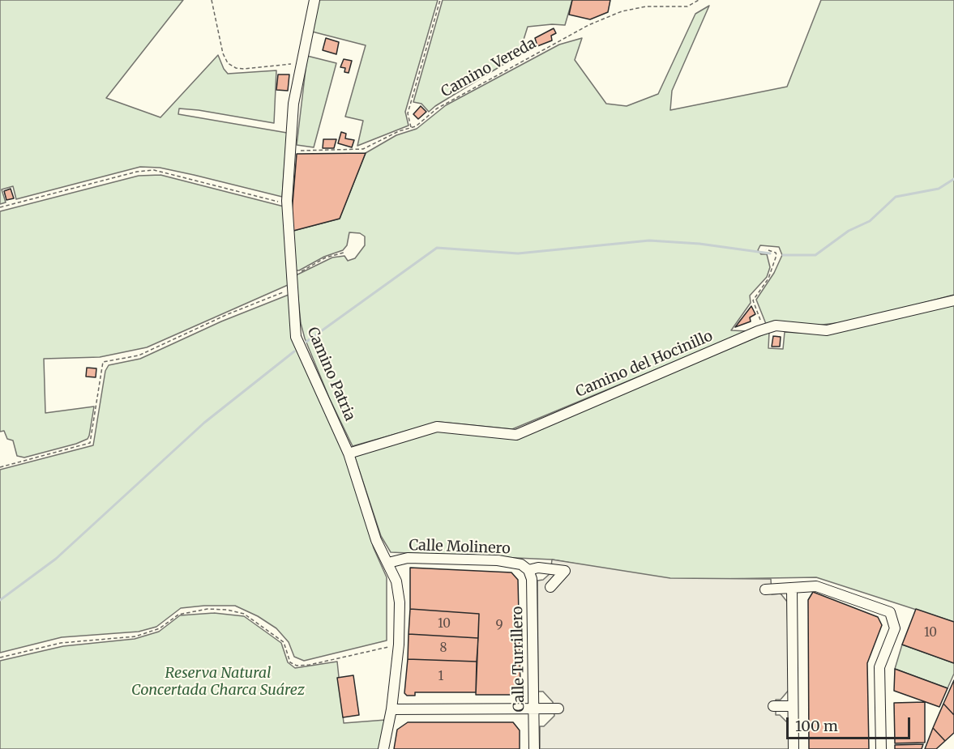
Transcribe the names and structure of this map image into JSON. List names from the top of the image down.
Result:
{
  "streets": {
    "street": [
      "Camino del Hocinillo",
      "Camino Patria",
      "Calle Molinero",
      "Calle Turrillero"
    ],
    "path": ["Camino Vereda"]
  },
  "crossings": [
    ["Camino Vereda", "Camino Patria"],
    ["Camino del Hocinillo", "Camino Patria"],
    ["Camino Patria", "Calle Molinero"],
    ["Calle Molinero", "Calle Turrillero"]
  ],
  "parks": ["Reserva Natural Concertada Charca Suárez"],
  "house_numbers": [
    "10",
    "9",
    "10",
    "8",
    "1"
  ],
  "scale_bar": "100 m"
}
